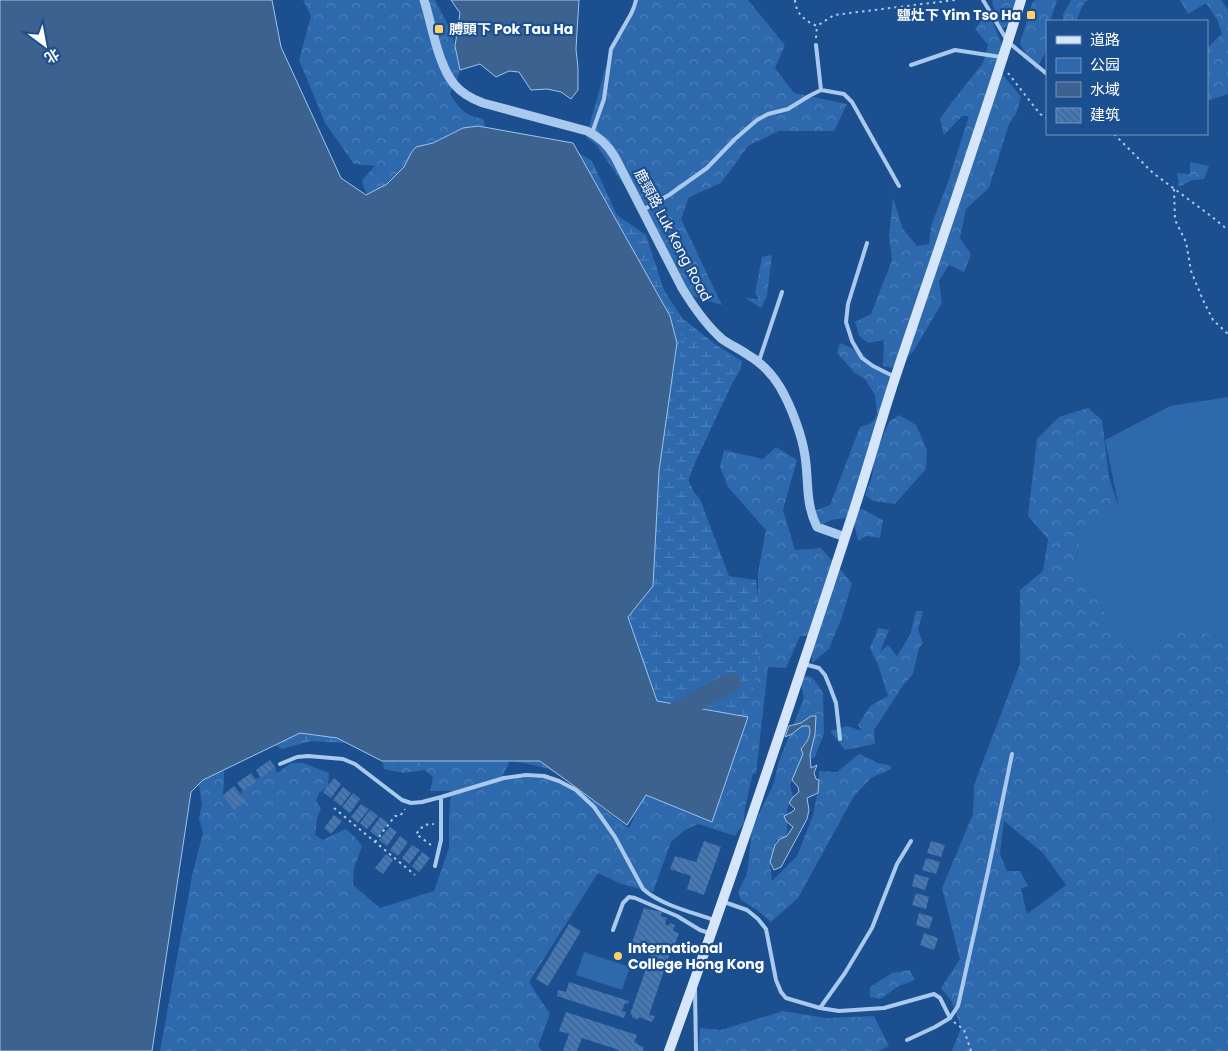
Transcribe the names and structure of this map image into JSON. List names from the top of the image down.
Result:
{
  "streets": {
    "street": ["鹿頸路 Luk Keng Road"]
  },
  "places": {
    "transit": ["鹽灶下 Yim Tso Ha", "膊頭下 Pok Tau Ha"],
    "other": ["International College Hong Kong"]
  },
  "legend": [
    "道路",
    "公园",
    "水域",
    "建筑"
  ],
  "north": "bottom right"
}
